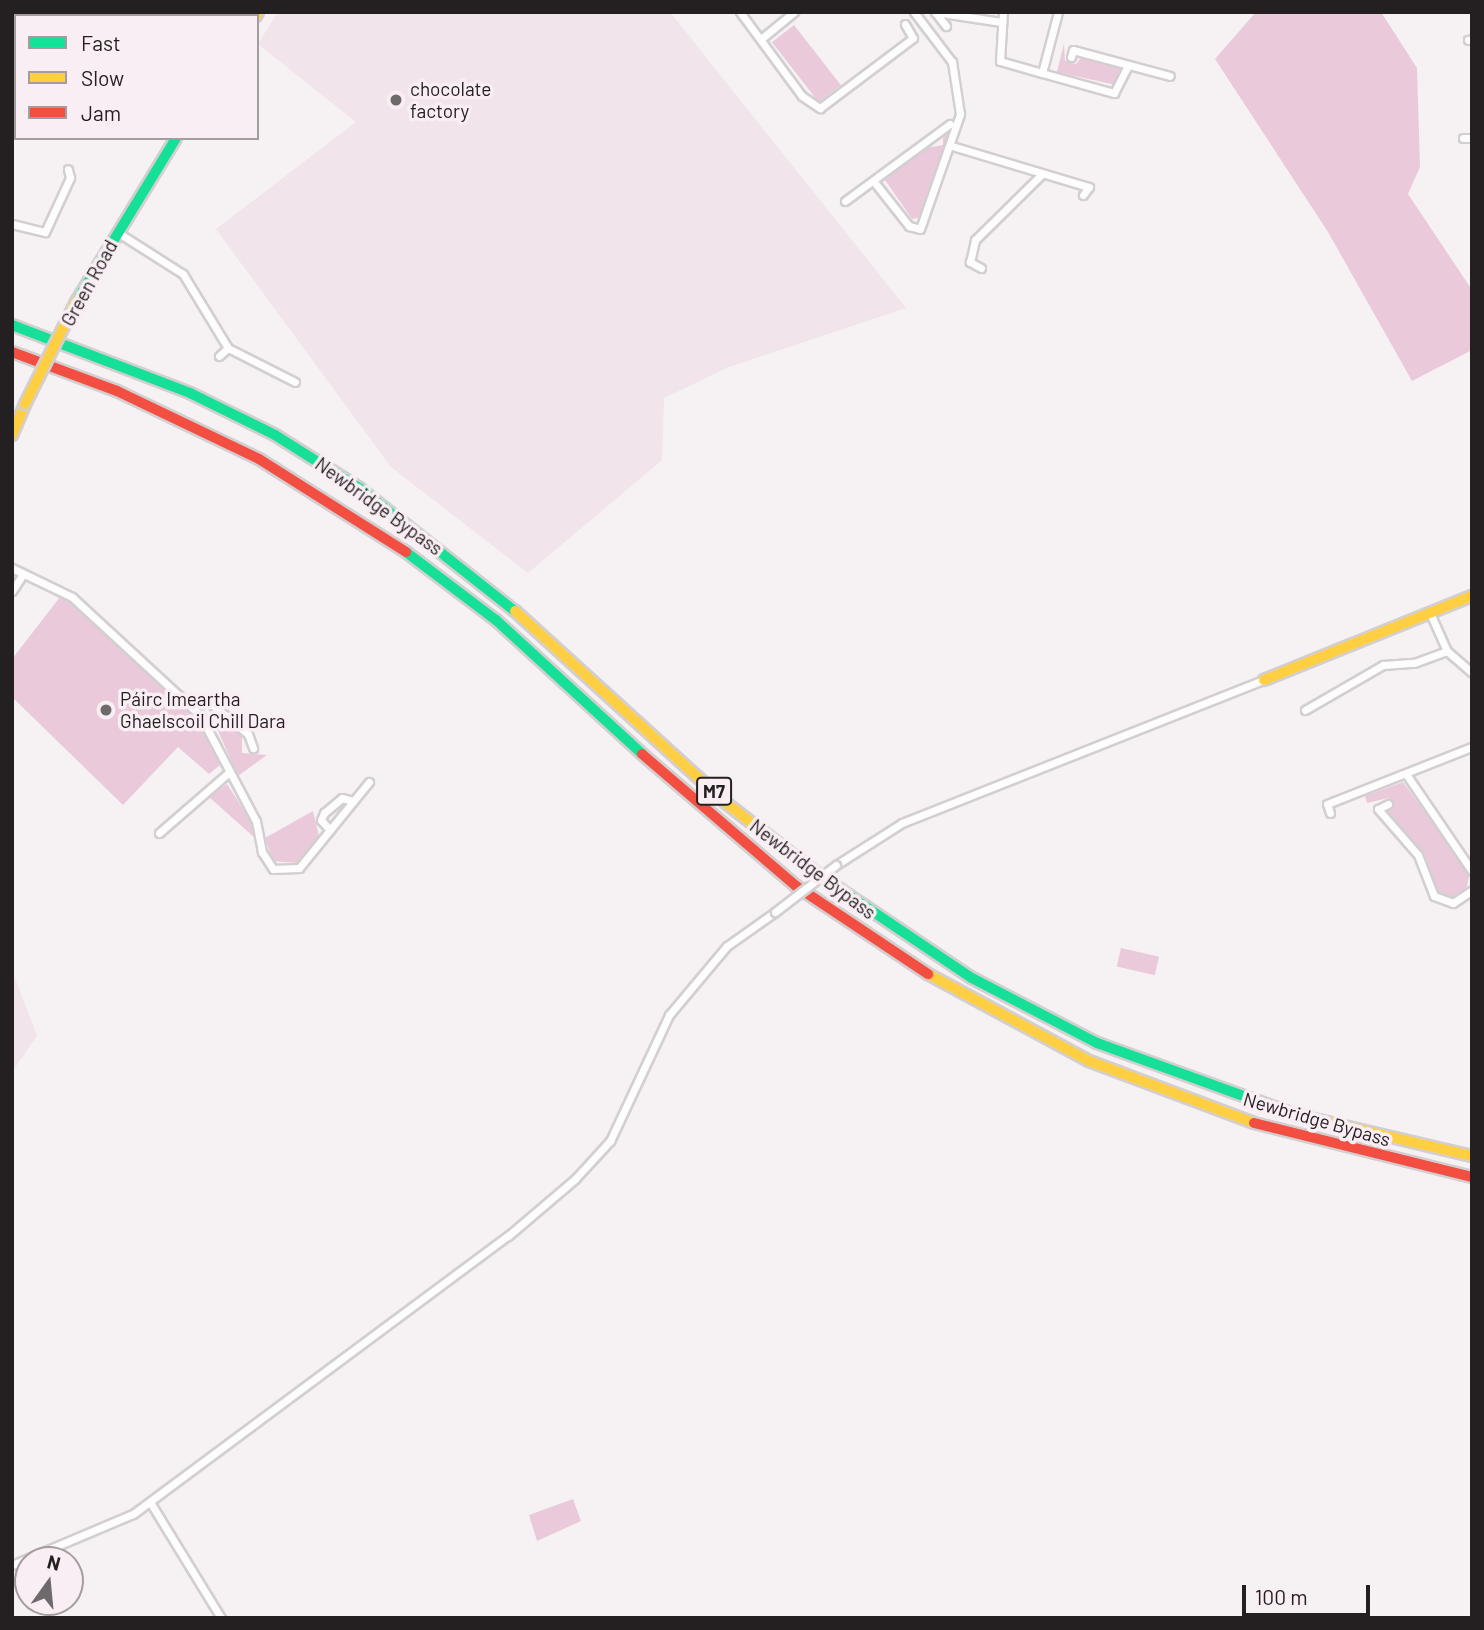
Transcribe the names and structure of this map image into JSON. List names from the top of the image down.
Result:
{
  "streets": {
    "main road": ["Green Road", "Newbridge Bypass", "M7"]
  },
  "places": ["chocolate factory", "Páirc Imeartha Ghaelscoil Chill Dara"],
  "legend": ["Fast", "Slow", "Jam"],
  "scale_bar": "100 m",
  "north": "top"
}
